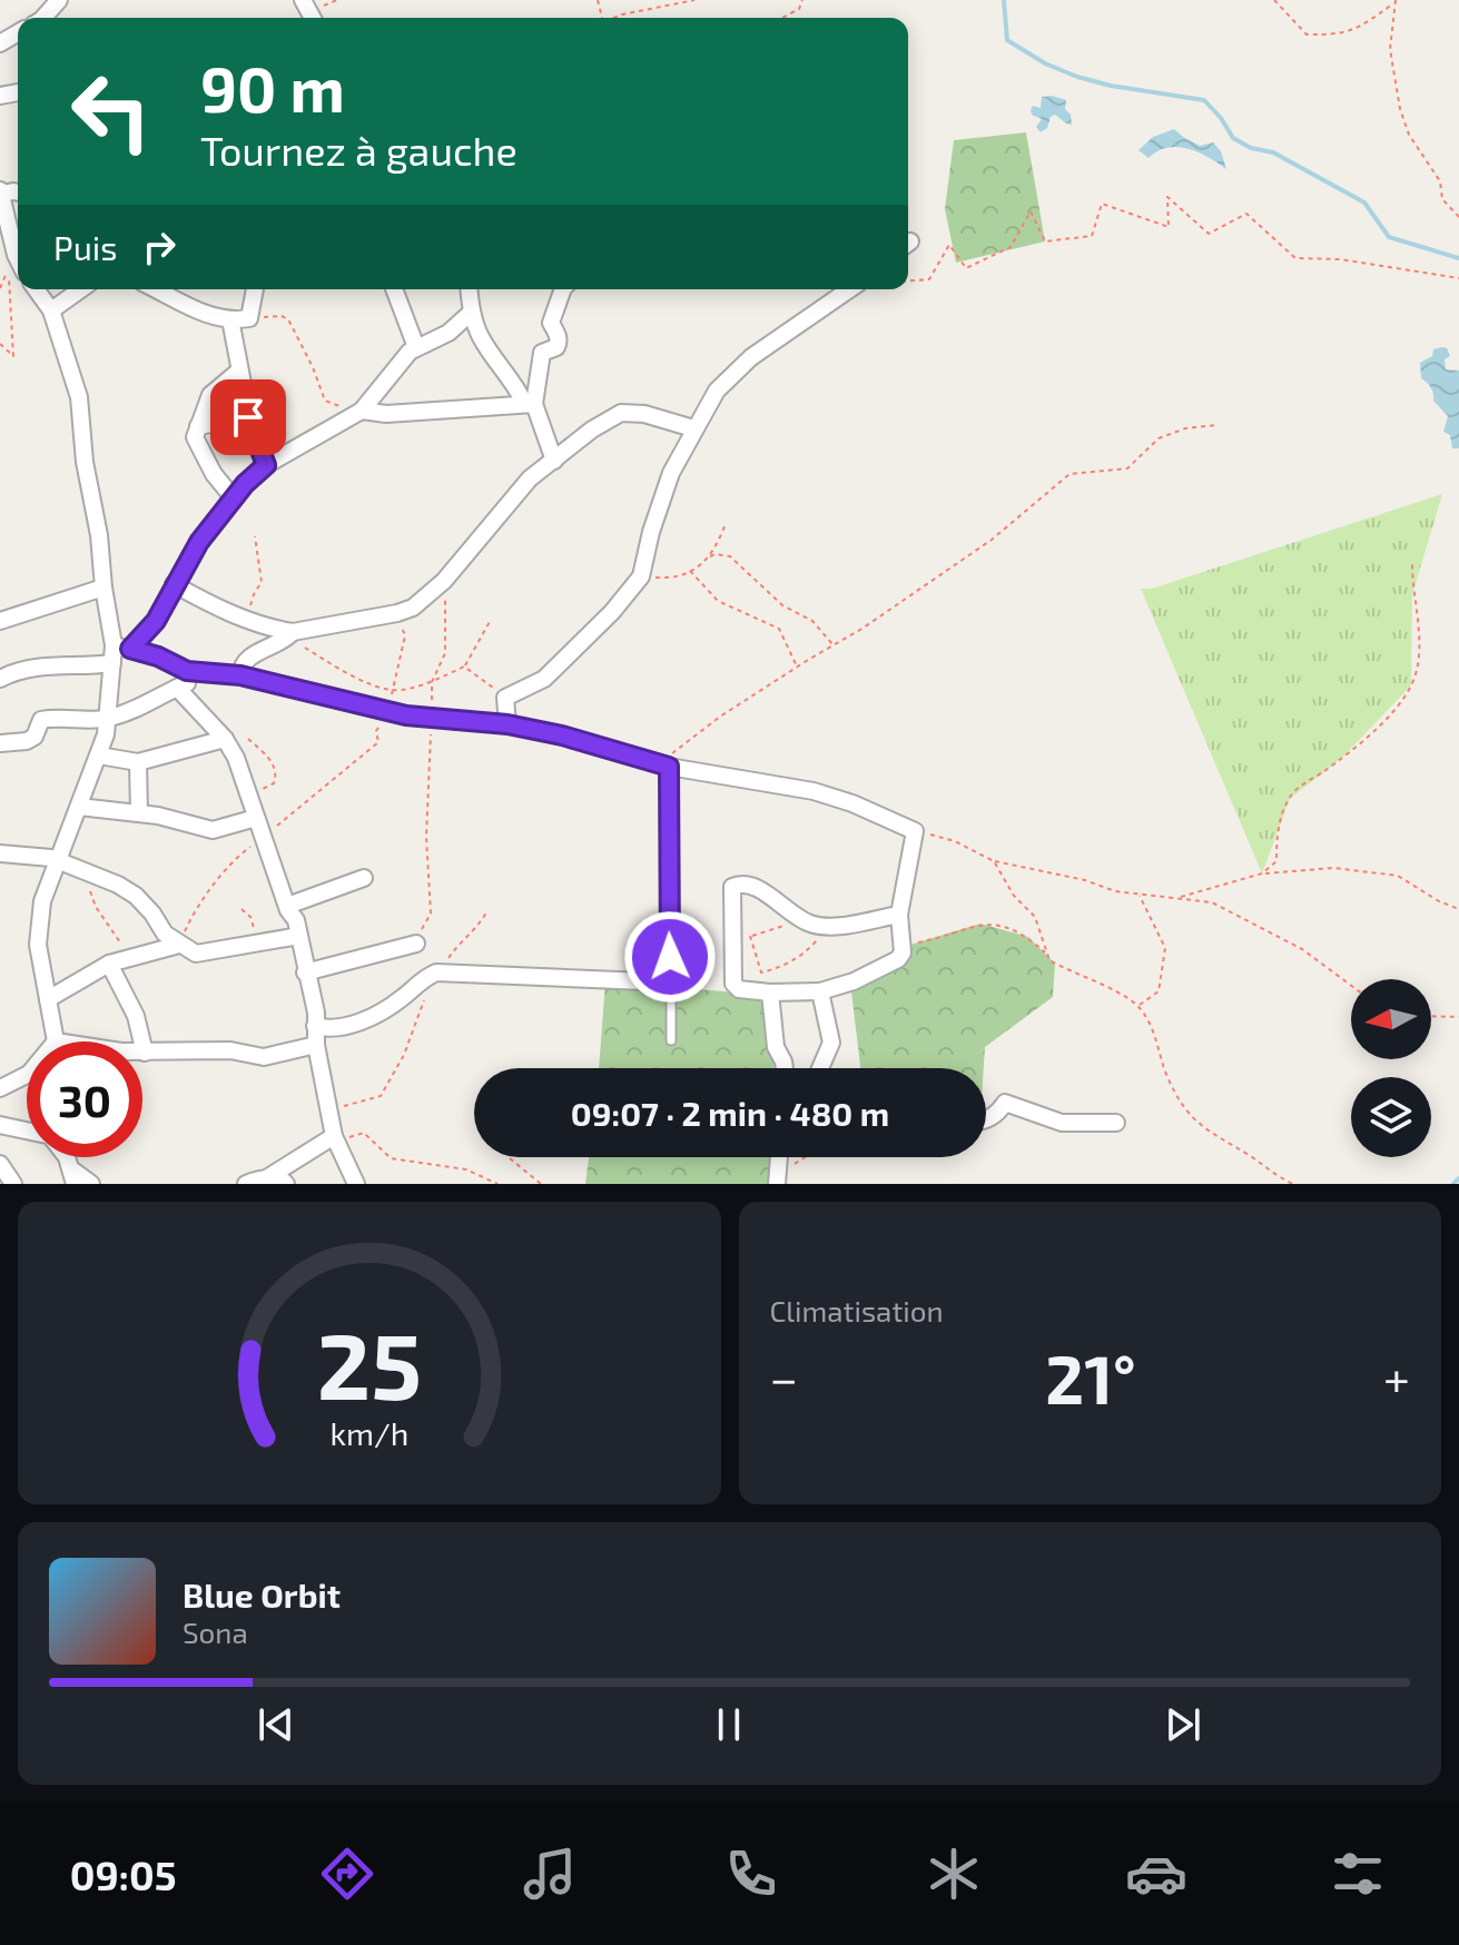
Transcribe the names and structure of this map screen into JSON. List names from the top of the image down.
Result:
{
  "north": "left",
  "page": {
    "turn": ["90 m", "Tournez à gauche"],
    "then": "Puis",
    "limit": "30",
    "trip": "09:07 · 2 min · 480 m",
    "tile": "Climatisation",
    "heat": ["−", "21°", "+"],
    "song": ["Blue Orbit", "Sona"],
    "tabs": "09:05",
    "gauge": ["25", "km/h"]
  }
}
